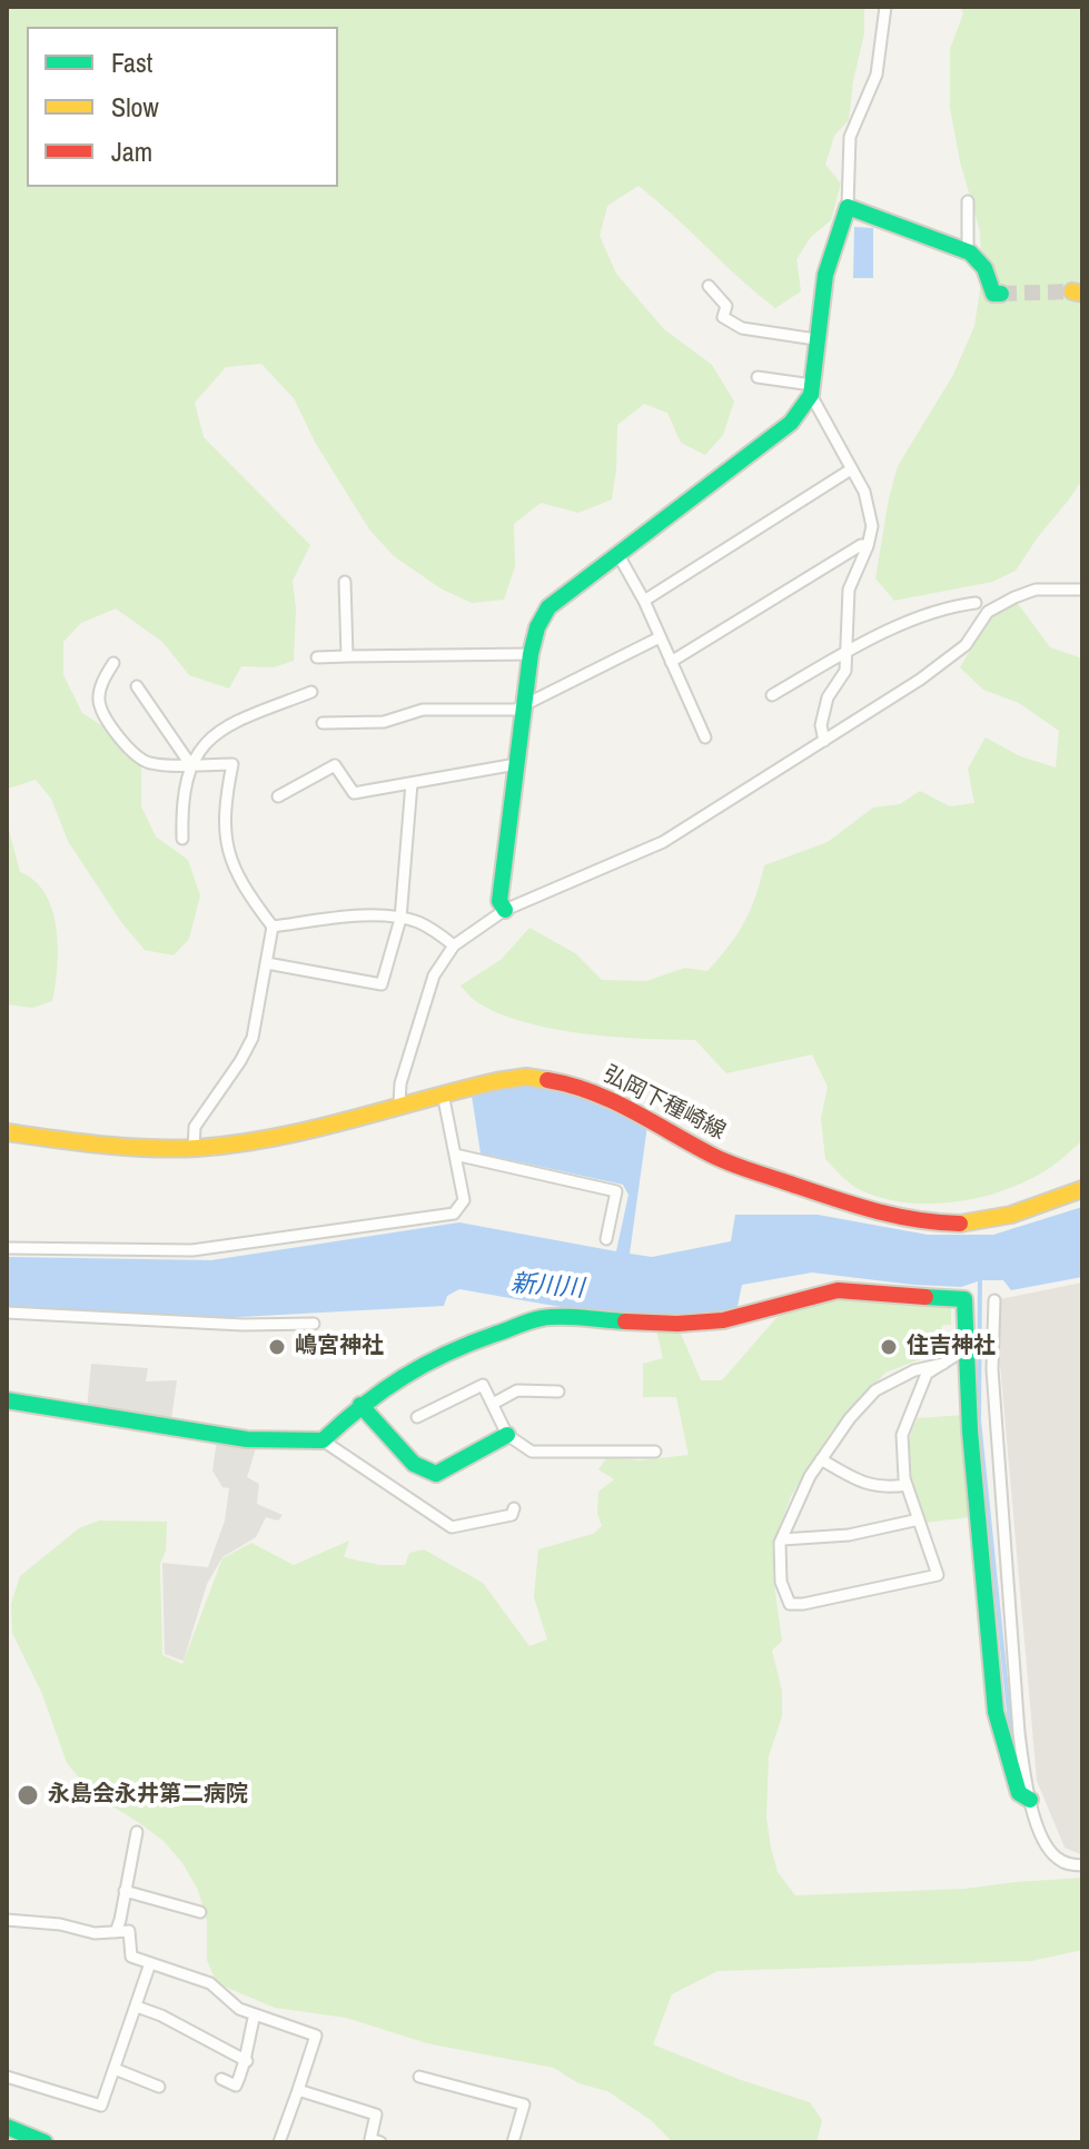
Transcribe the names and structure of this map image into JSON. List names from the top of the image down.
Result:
{
  "streets": {
    "street": ["弘岡下種崎線"]
  },
  "water": ["新川川"],
  "places": ["嶋宮神社", "住吉神社", "永島会永井第二病院"],
  "legend": ["Fast", "Slow", "Jam"]
}
